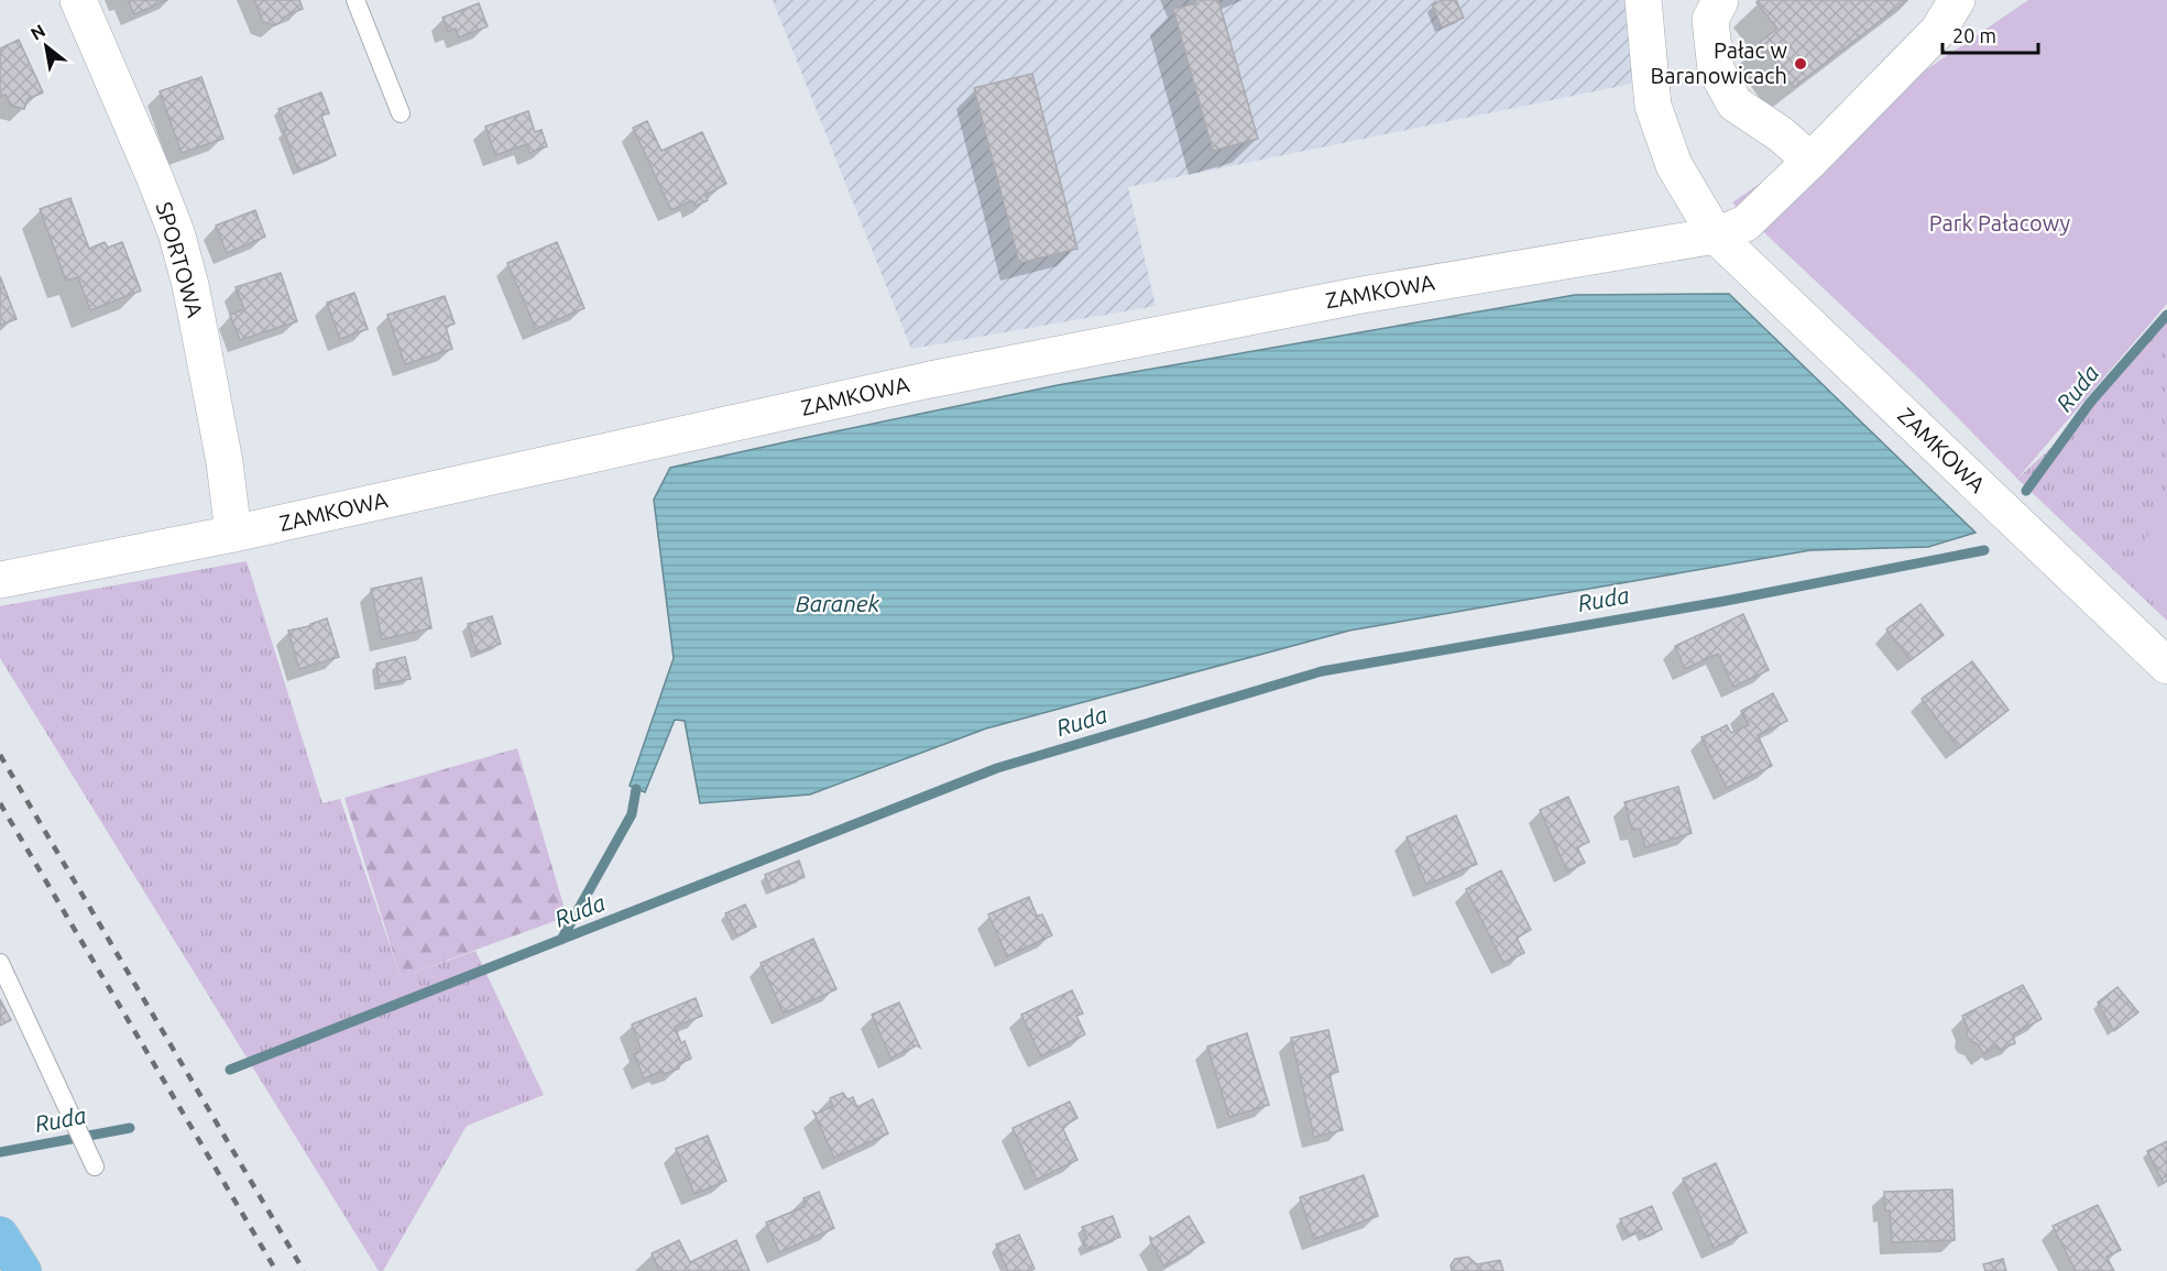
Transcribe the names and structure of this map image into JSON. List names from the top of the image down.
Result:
{
  "streets": {
    "street": ["SPORTOWA", "ZAMKOWA"]
  },
  "crossings": [
    ["SPORTOWA", "ZAMKOWA"]
  ],
  "water": ["Ruda", "Baranek"],
  "parks": ["Park Pałacowy"],
  "places": ["Pałac w Baranowicach"],
  "scale_bar": "20 m",
  "north": "top left"
}
